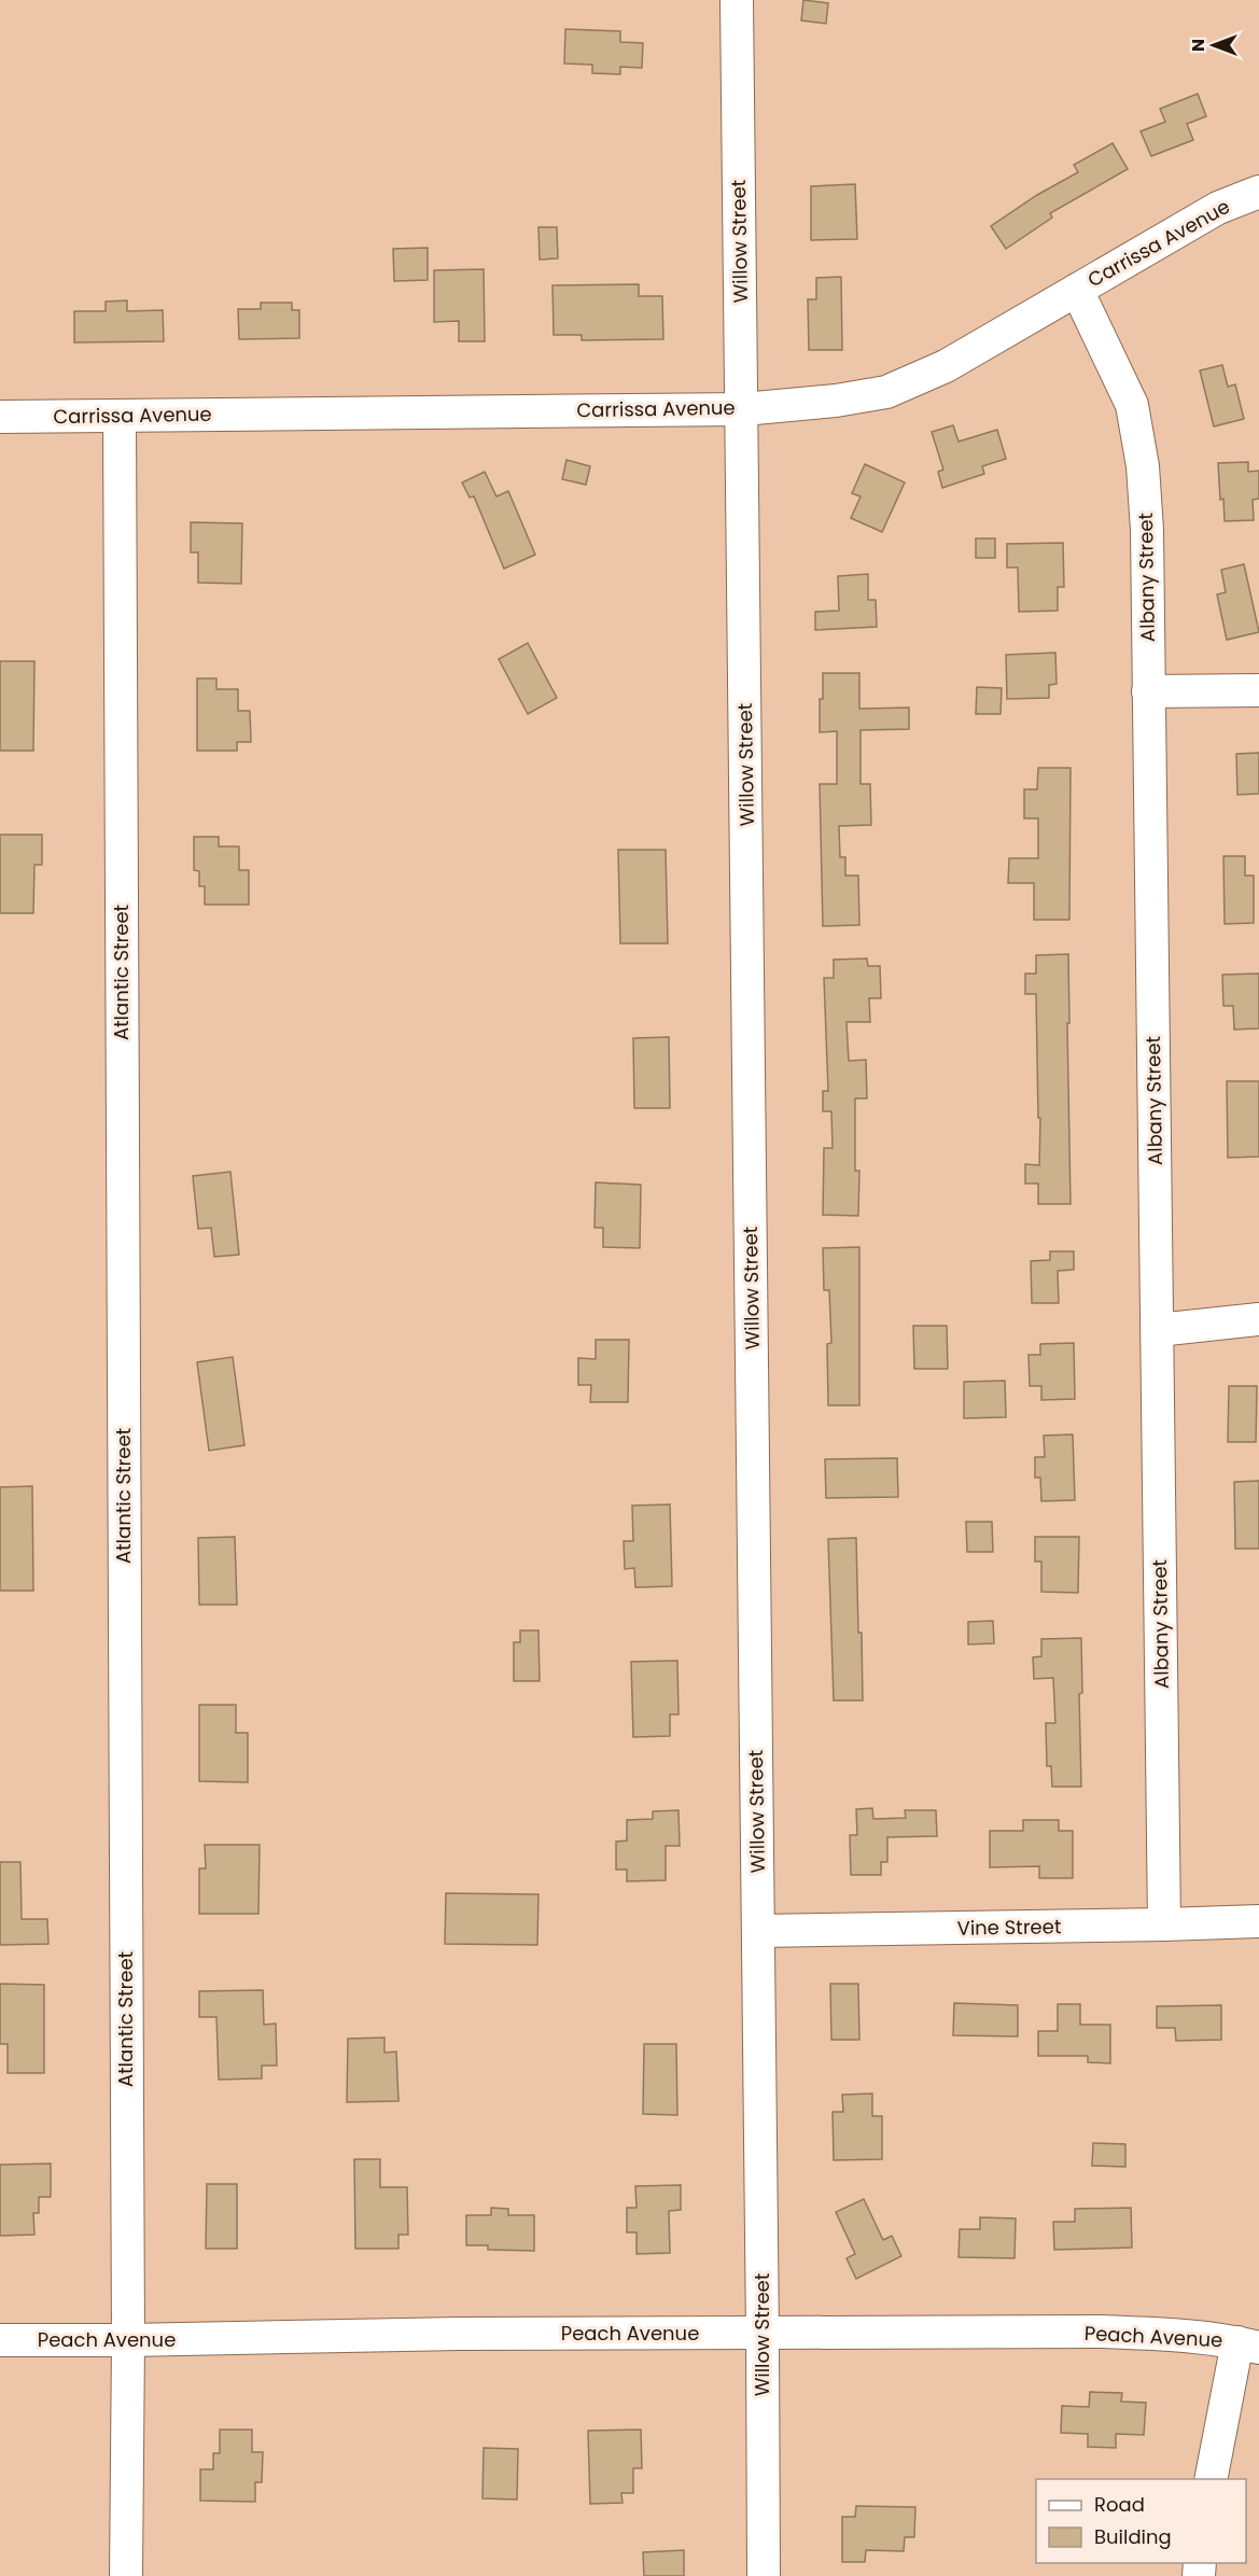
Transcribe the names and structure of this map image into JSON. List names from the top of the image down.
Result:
{
  "streets": {
    "street": [
      "Willow Street",
      "Carrissa Avenue",
      "Albany Street",
      "Atlantic Street",
      "Vine Street",
      "Peach Avenue"
    ]
  },
  "crossings": [
    ["Willow Street", "Carrissa Avenue"],
    ["Willow Street", "Vine Street"],
    ["Willow Street", "Peach Avenue"],
    ["Carrissa Avenue", "Albany Street"],
    ["Carrissa Avenue", "Atlantic Street"],
    ["Albany Street", "Vine Street"],
    ["Atlantic Street", "Peach Avenue"]
  ],
  "legend": ["Road", "Building"],
  "north": "left"
}
